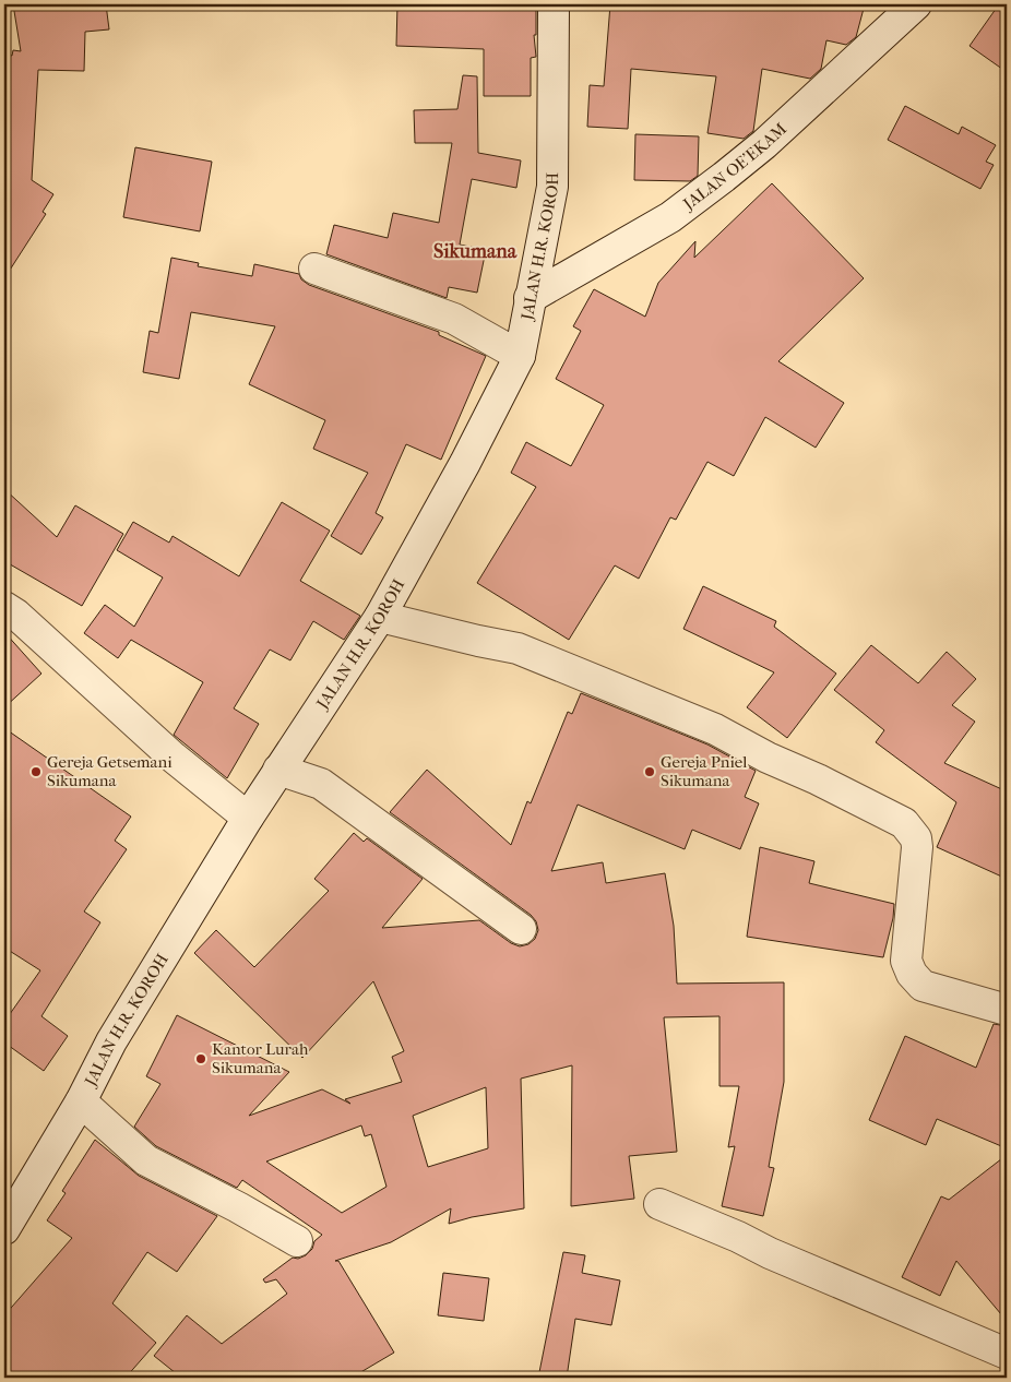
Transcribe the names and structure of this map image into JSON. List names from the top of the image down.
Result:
{
  "streets": {
    "street": ["JALAN OE'EKAM", "JALAN H.R. KOROH"]
  },
  "crossings": [
    ["JALAN OE'EKAM", "JALAN H.R. KOROH"]
  ],
  "districts": ["Sikumana"],
  "places": ["Gereja Getsemani Sikumana", "Gereja Pniel Sikumana", "Kantor Lurah Sikumana"]
}
